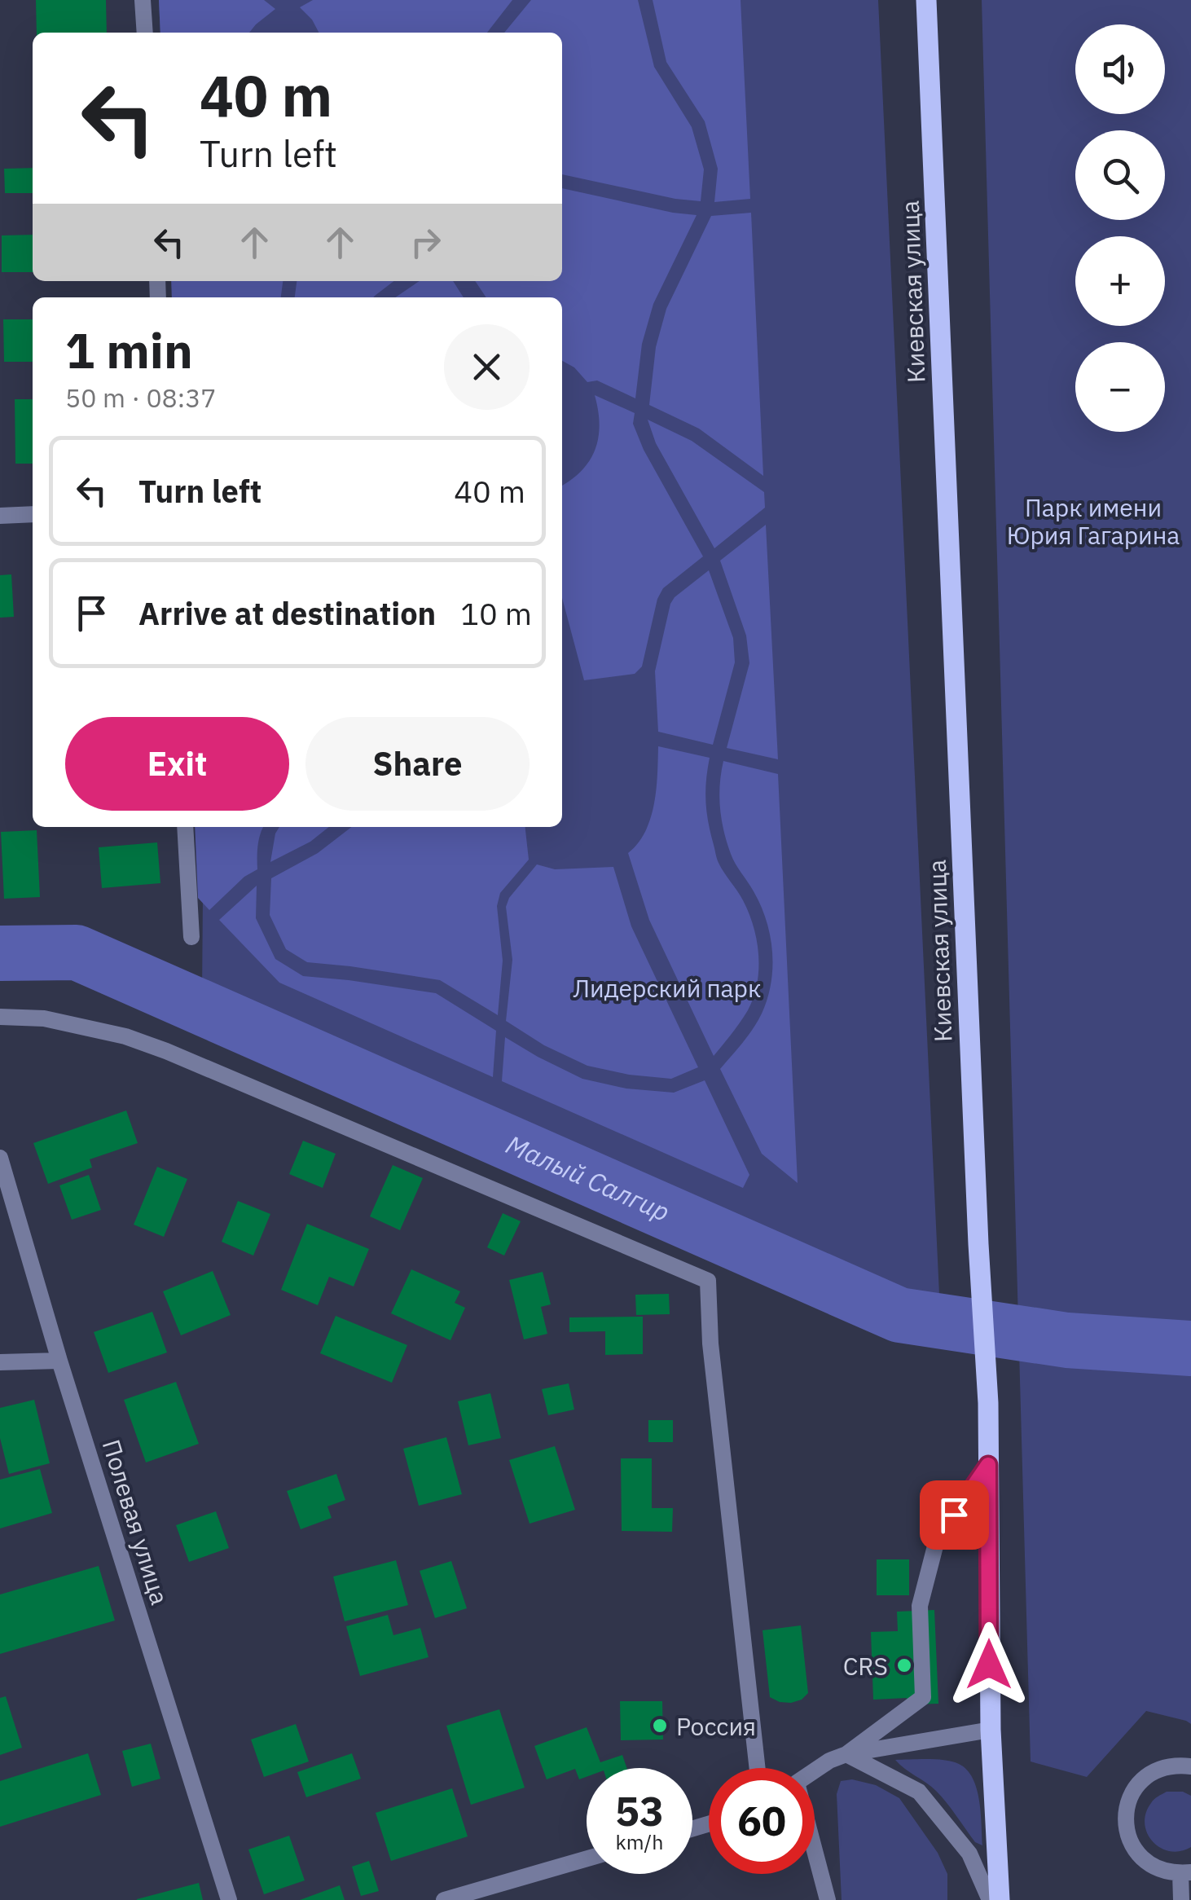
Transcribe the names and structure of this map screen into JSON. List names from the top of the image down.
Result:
{
  "streets": {
    "main road": ["Киевская улица"],
    "street": ["Полевая улица"]
  },
  "water": ["Малый Салгир"],
  "parks": ["Парк имени Юрия Гагарина", "Лидерский парк"],
  "places": ["CRS", "Россия"],
  "page": {
    "map_buttons": ["+", "−"],
    "turn": ["40 m", "Turn left"],
    "heading": ["1 min", "50 m · 08:37"],
    "list": [
      {
        "name": "Turn left",
        "value": "40 m"
      },
      {
        "name": "Arrive at destination",
        "value": "10 m"
      }
    ],
    "buttons": ["Exit", "Share"],
    "speed": "53 km/h",
    "limit": "60"
  }
}
